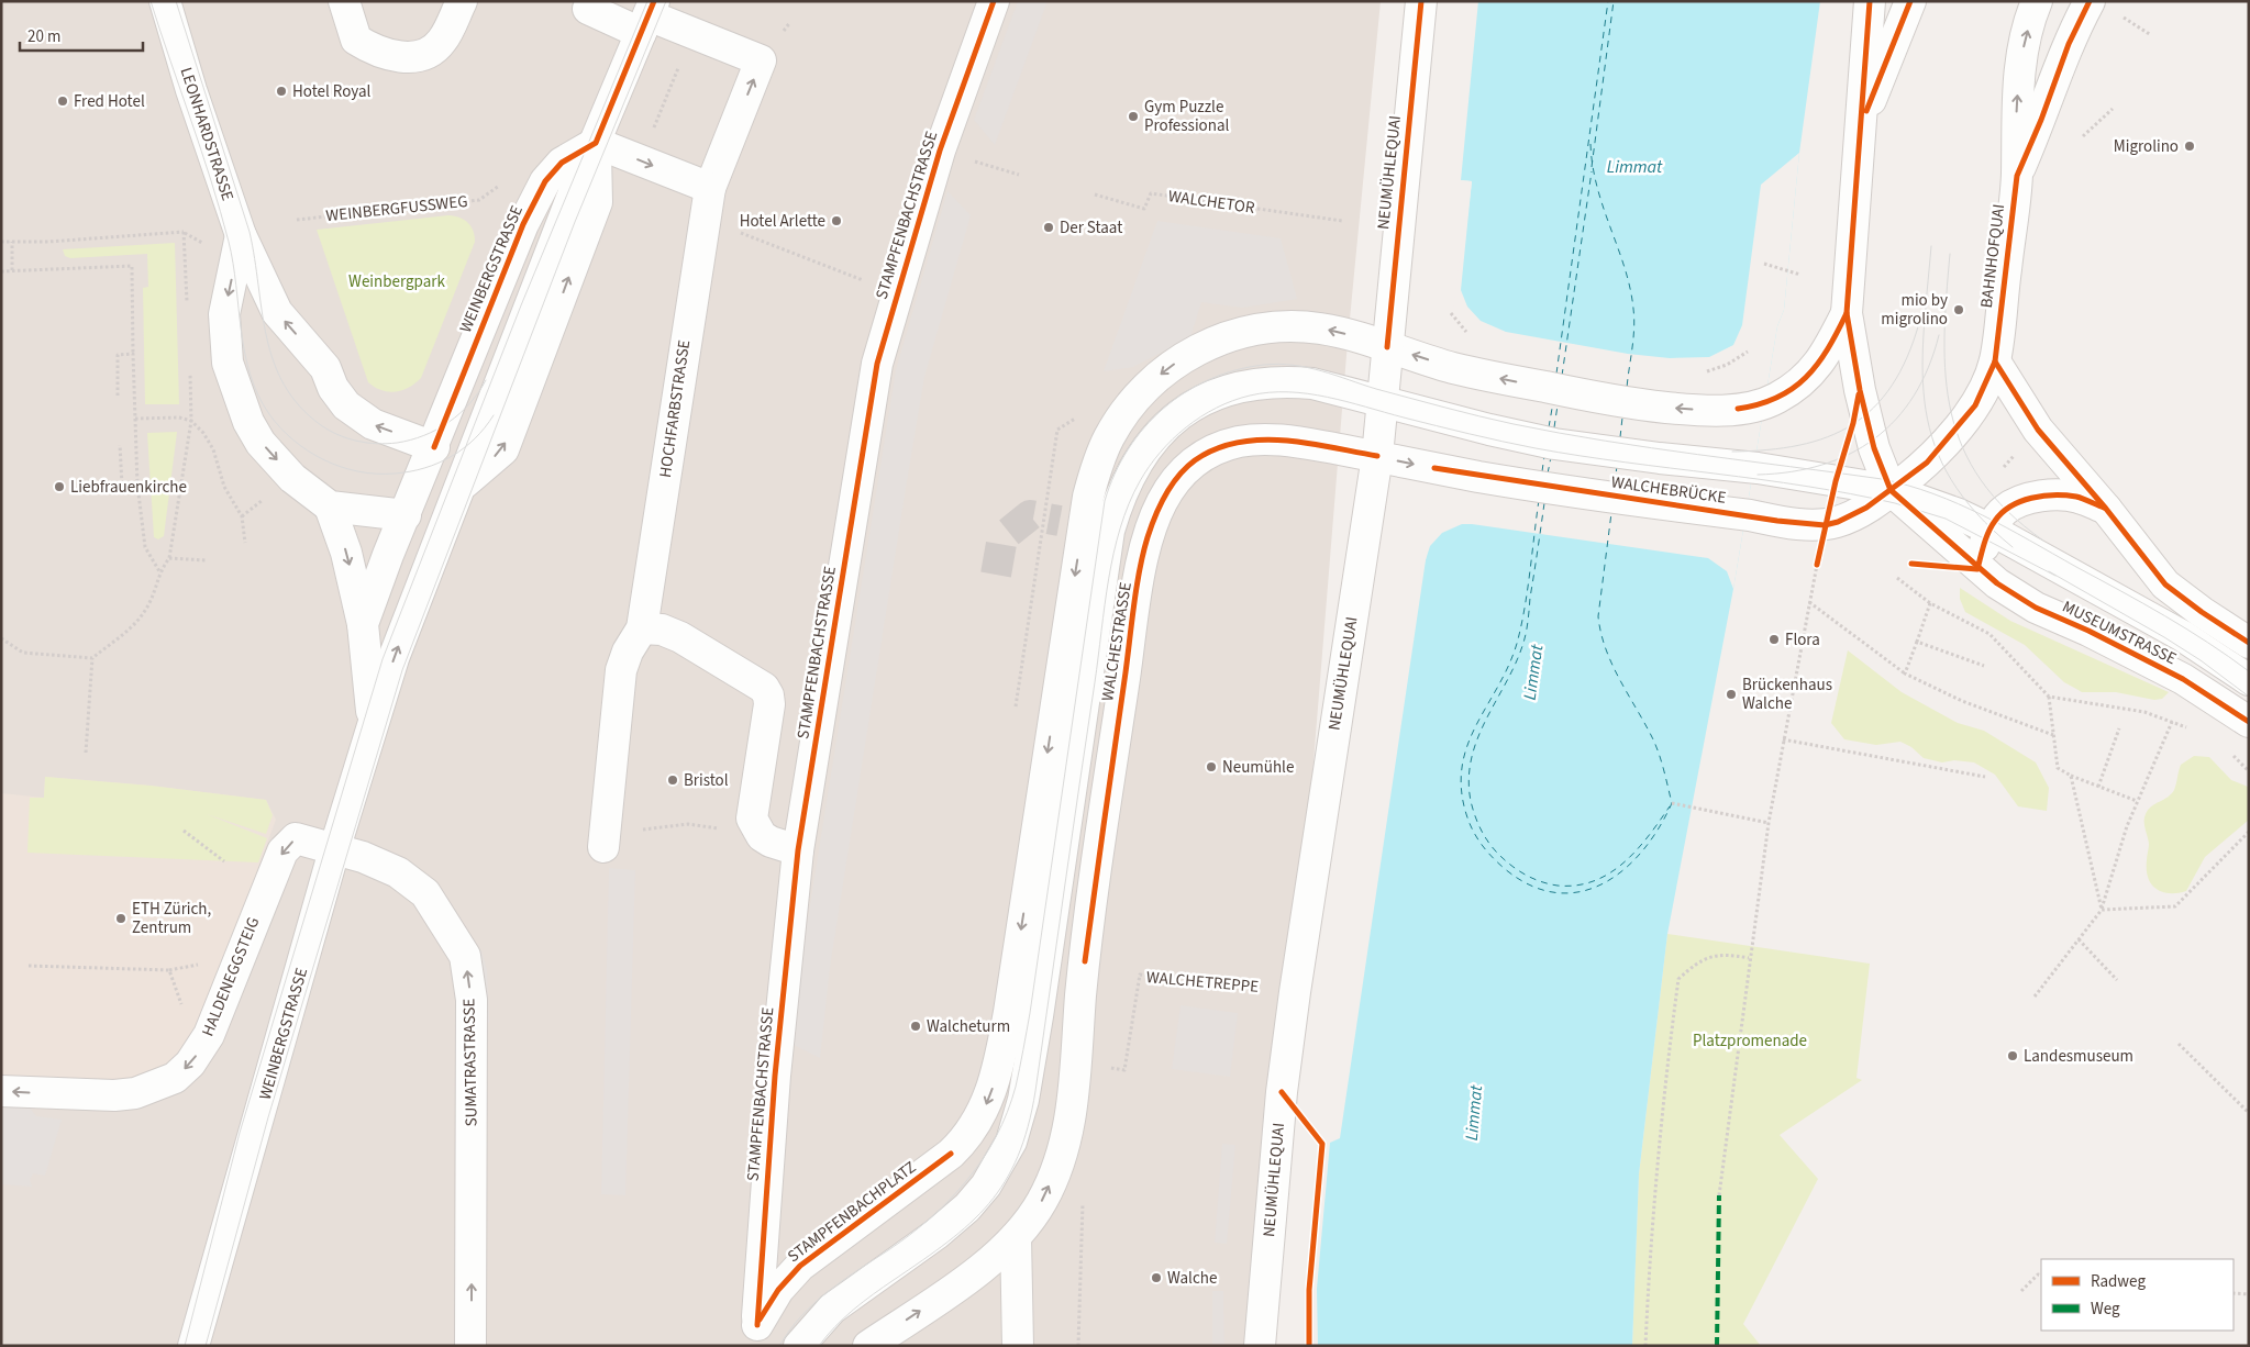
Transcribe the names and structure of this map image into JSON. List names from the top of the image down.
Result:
{
  "streets": {
    "street": [
      "LEONHARDSTRASSE",
      "NEUMÜHLEQUAI",
      "STAMPFENBACHSTRASSE",
      "BAHNHOFQUAI",
      "WEINBERGSTRASSE",
      "HOCHFARBSTRASSE",
      "WALCHEBRÜCKE",
      "MUSEUMSTRASSE",
      "WALCHESTRASSE",
      "HALDENEGGSTEIG",
      "SUMATRASTRASSE",
      "STAMPFENBACHPLATZ"
    ],
    "path": ["WALCHETOR", "WEINBERGFUSSWEG", "WALCHETREPPE"]
  },
  "crossings": [
    ["LEONHARDSTRASSE", "WEINBERGSTRASSE"],
    ["NEUMÜHLEQUAI", "WALCHESTRASSE"],
    ["NEUMÜHLEQUAI", "WALCHETREPPE"],
    ["STAMPFENBACHSTRASSE", "STAMPFENBACHPLATZ"],
    ["BAHNHOFQUAI", "WALCHEBRÜCKE"],
    ["BAHNHOFQUAI", "MUSEUMSTRASSE"],
    ["BAHNHOFQUAI", "WALCHESTRASSE"],
    ["WEINBERGSTRASSE", "HOCHFARBSTRASSE"],
    ["WEINBERGSTRASSE", "HALDENEGGSTEIG"],
    ["WEINBERGSTRASSE", "SUMATRASTRASSE"],
    ["WALCHEBRÜCKE", "MUSEUMSTRASSE"],
    ["WALCHEBRÜCKE", "WALCHESTRASSE"],
    ["MUSEUMSTRASSE", "WALCHESTRASSE"],
    ["WALCHESTRASSE", "STAMPFENBACHPLATZ"],
    ["HALDENEGGSTEIG", "SUMATRASTRASSE"]
  ],
  "one_way": ["LEONHARDSTRASSE", "HALDENEGGSTEIG", "SUMATRASTRASSE"],
  "water": ["Limmat"],
  "parks": ["Weinbergpark", "Platzpromenade"],
  "places": [
    "Hotel Royal",
    "Fred Hotel",
    "Gym Puzzle Professional",
    "Migrolino",
    "Hotel Arlette",
    "Der Staat",
    "mio by migrolino",
    "Liebfrauenkirche",
    "Flora",
    "Brückenhaus Walche",
    "Neumühle",
    "Bristol",
    "ETH Zürich, Zentrum",
    "Walcheturm",
    "Landesmuseum",
    "Walche"
  ],
  "legend": ["Radweg", "Weg"],
  "scale_bar": "20 m"
}
